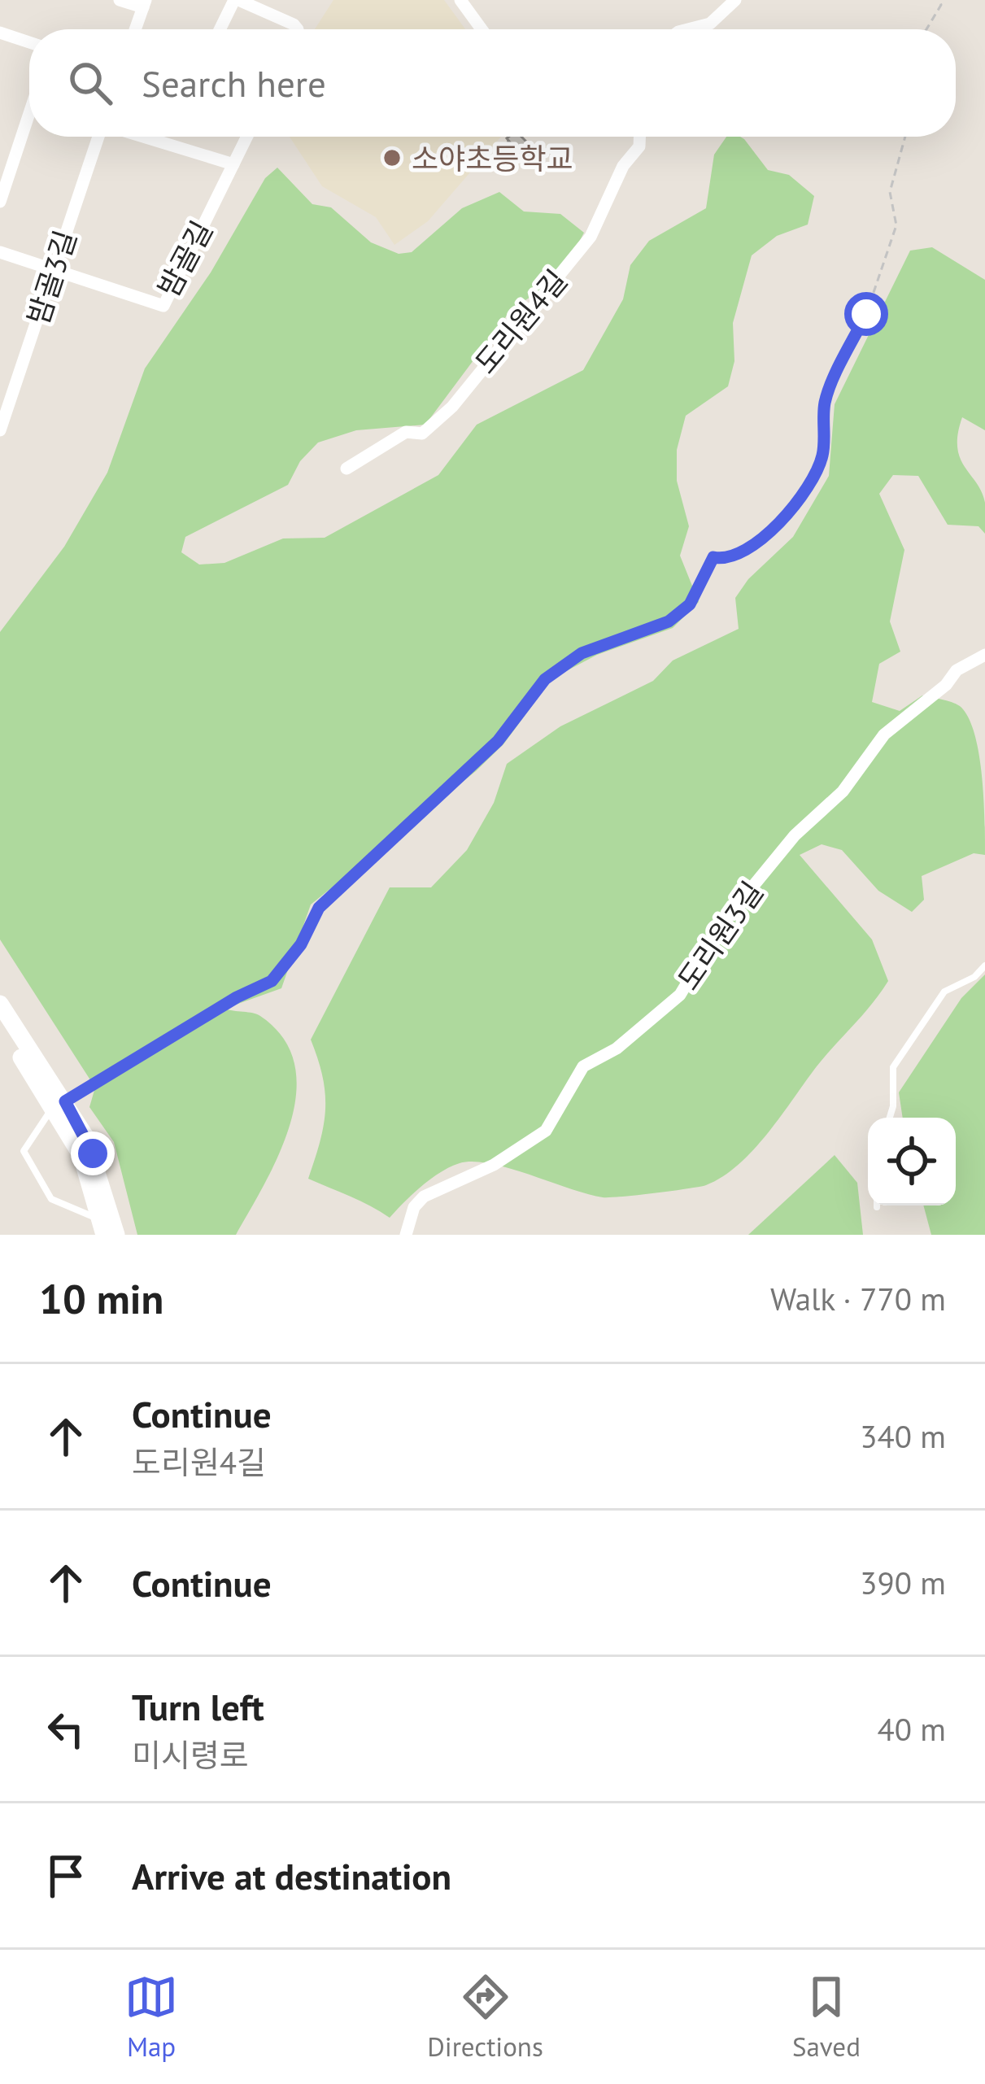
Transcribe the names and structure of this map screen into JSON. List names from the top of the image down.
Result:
{
  "streets": {
    "street": [
      "밤골길",
      "밤골3길",
      "도리원4길",
      "도리원3길"
    ]
  },
  "crossings": [
    ["밤골길", "밤골3길"]
  ],
  "places": ["소야초등학교"],
  "page": {
    "search": "Search here",
    "heading": ["10 min", "Walk · 770 m"],
    "list": [
      ["Continue", "도리원4길", "340 m"],
      ["Continue", "390 m"],
      ["Turn left", "미시령로", "40 m"],
      "Arrive at destination"
    ],
    "nav": ["Map", "Directions", "Saved"]
  }
}
